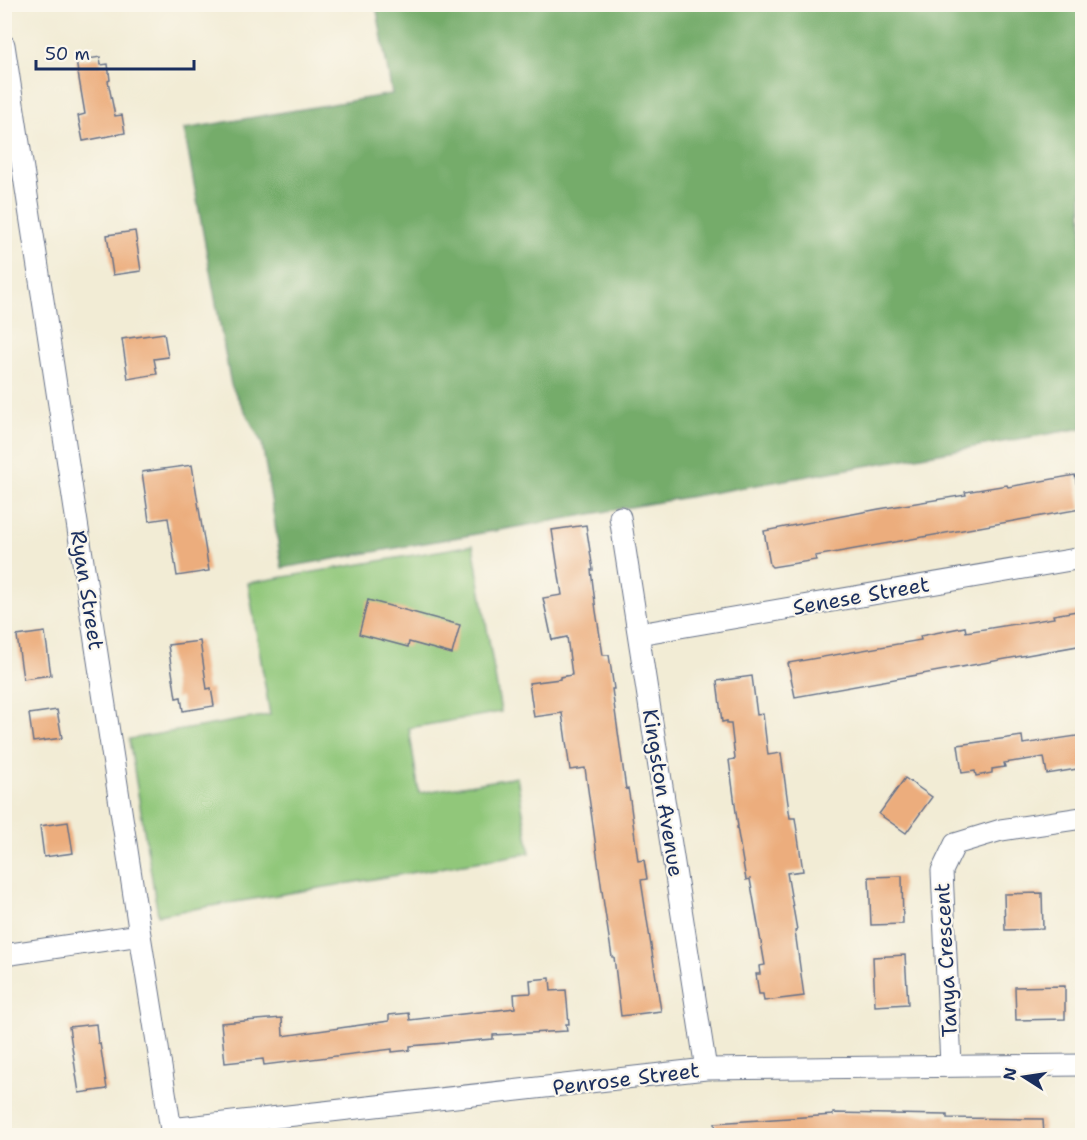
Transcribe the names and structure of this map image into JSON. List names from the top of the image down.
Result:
{
  "streets": {
    "street": [
      "Ryan Street",
      "Senese Street",
      "Kingston Avenue",
      "Tanya Crescent",
      "Penrose Street"
    ]
  },
  "crossings": [
    ["Ryan Street", "Penrose Street"],
    ["Senese Street", "Kingston Avenue"],
    ["Kingston Avenue", "Penrose Street"],
    ["Tanya Crescent", "Penrose Street"]
  ],
  "scale_bar": "50 m",
  "north": "left"
}
